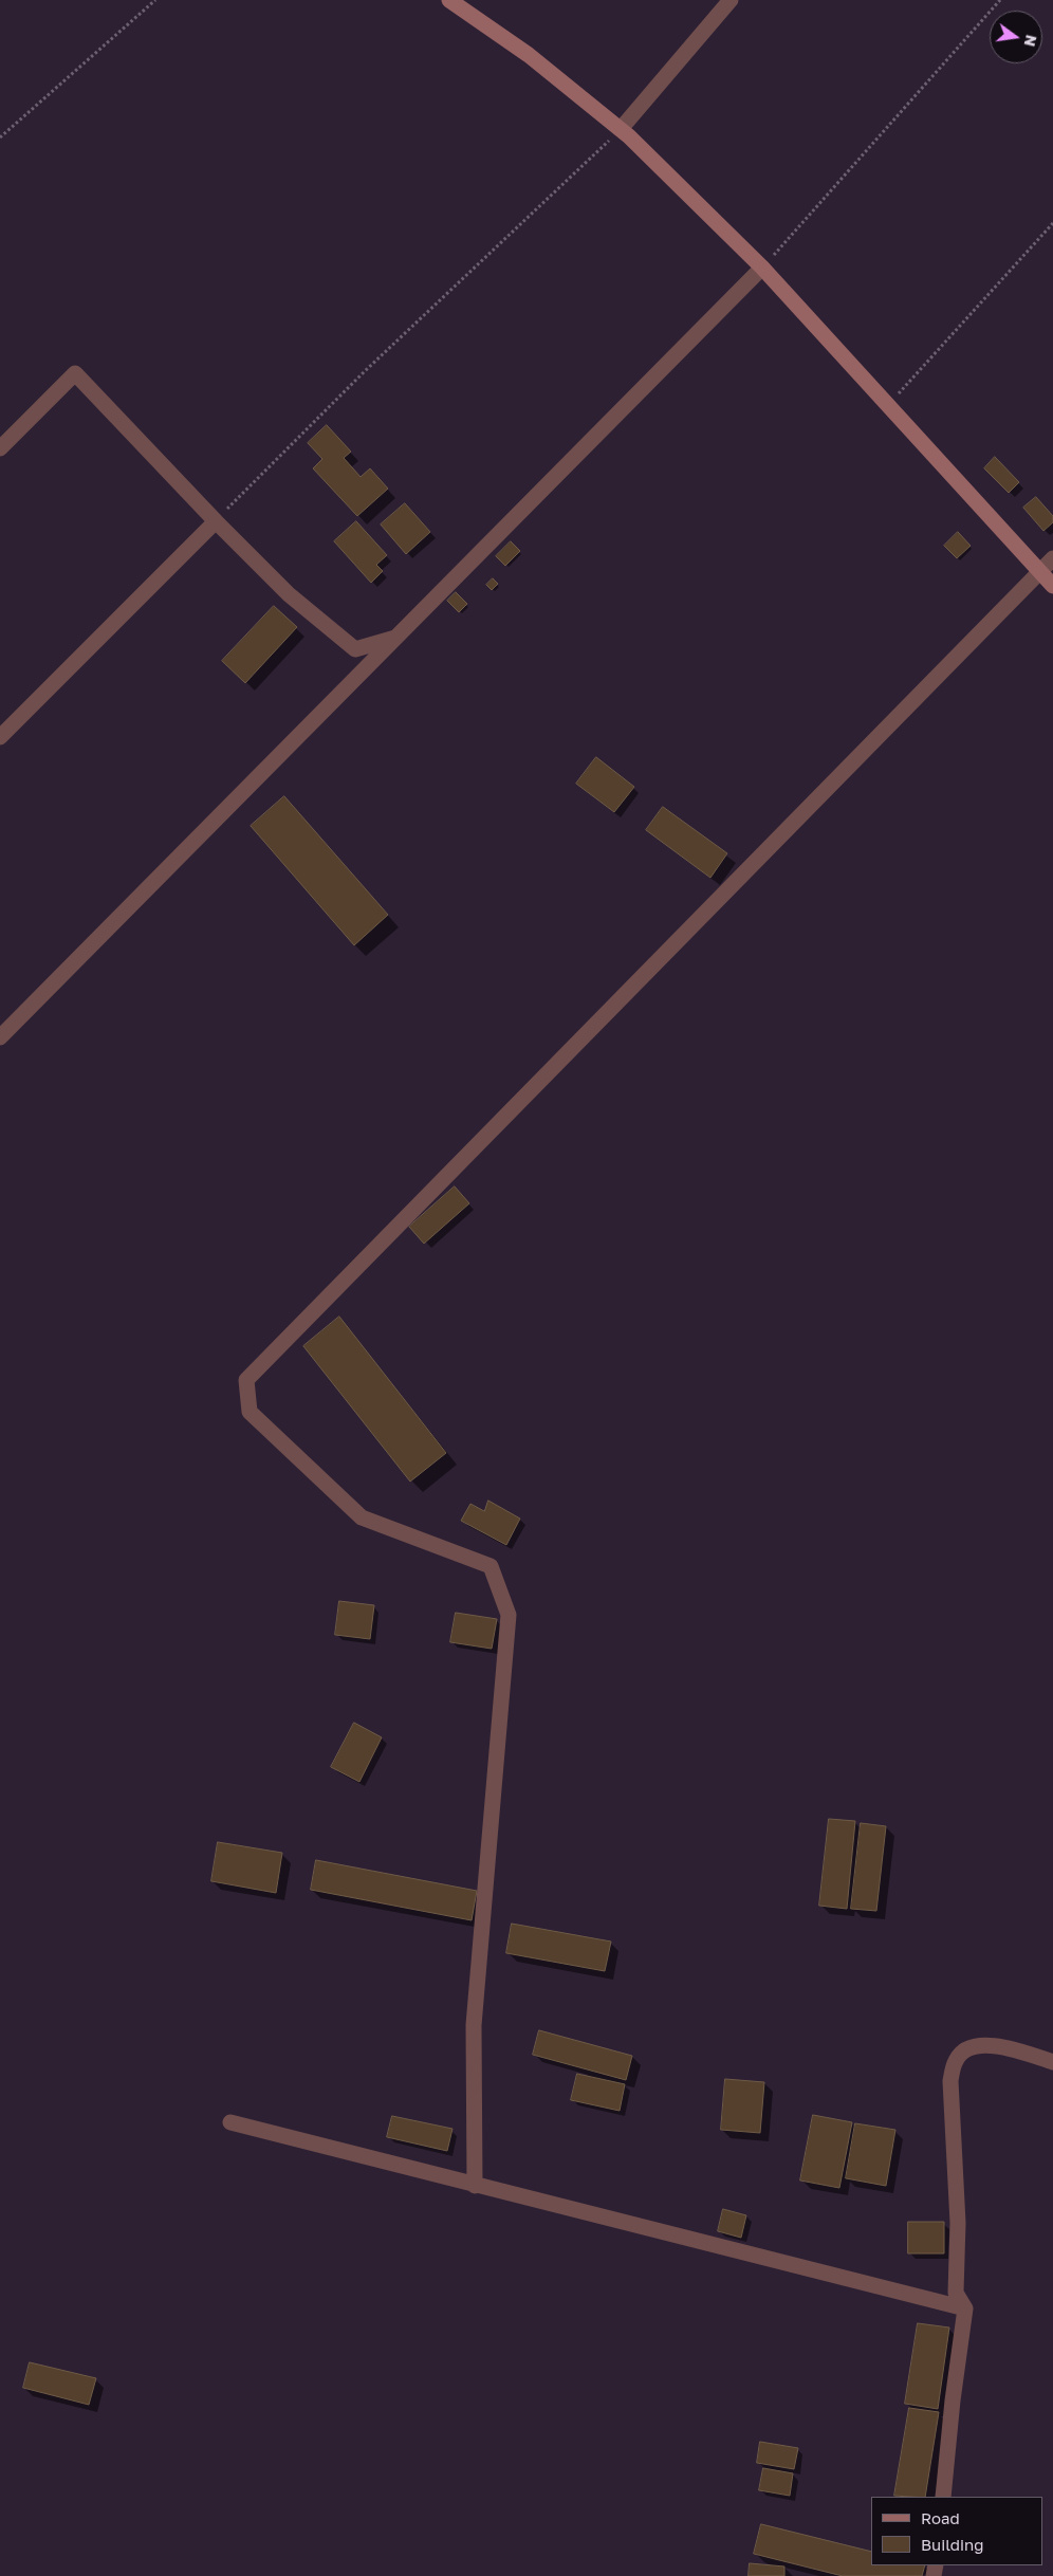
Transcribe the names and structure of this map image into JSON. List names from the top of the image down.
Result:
{
  "legend": ["Road", "Building"],
  "north": "right"
}
